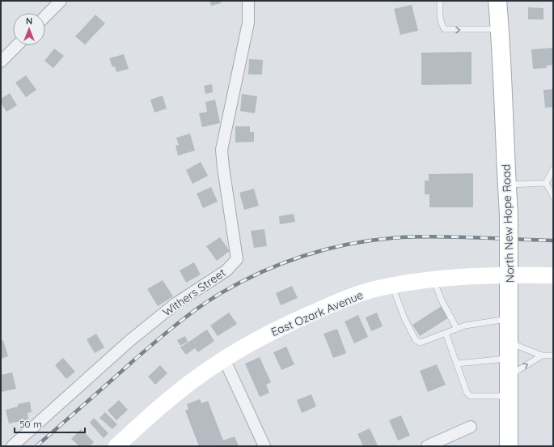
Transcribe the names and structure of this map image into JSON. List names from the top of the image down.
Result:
{
  "streets": {
    "main road": ["North New Hope Road", "East Ozark Avenue"],
    "street": ["Withers Street"]
  },
  "crossings": [
    ["North New Hope Road", "East Ozark Avenue"]
  ],
  "scale_bar": "50 m",
  "north": "top"
}
